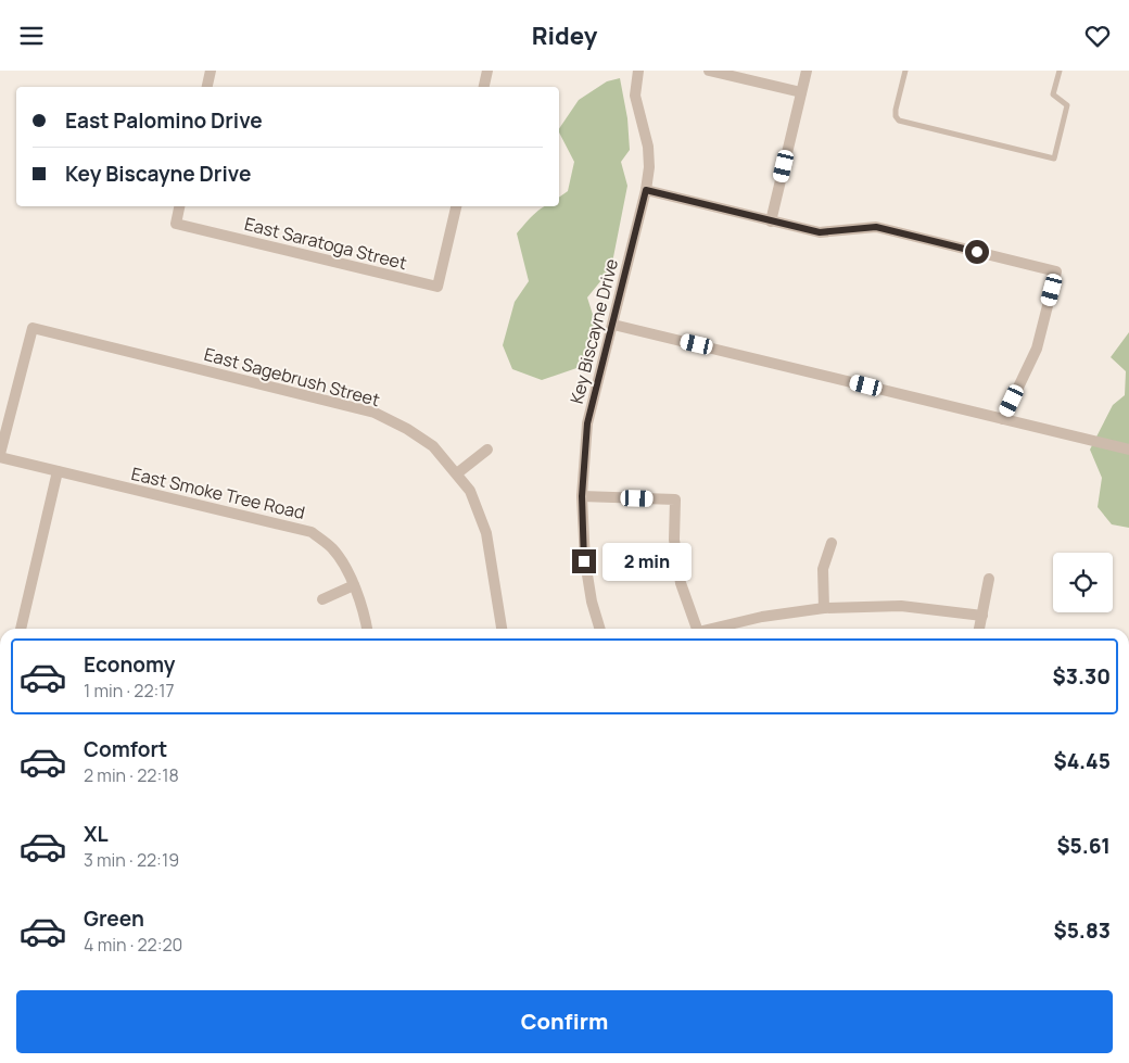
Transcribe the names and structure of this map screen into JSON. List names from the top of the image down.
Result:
{
  "streets": {
    "street": [
      "East Saratoga Street",
      "Key Biscayne Drive",
      "East Sagebrush Street",
      "East Smoke Tree Road"
    ]
  },
  "crossings": [
    ["East Sagebrush Street", "East Smoke Tree Road"]
  ],
  "page": {
    "header": "Ridey",
    "banner": ["East Palomino Drive", "Key Biscayne Drive"],
    "bubble": "2 min",
    "list": [
      {
        "name": "Economy",
        "note": "1 min · 22:17",
        "value": "$3.30"
      },
      {
        "name": "Comfort",
        "note": "2 min · 22:18",
        "value": "$4.45"
      },
      {
        "name": "XL",
        "note": "3 min · 22:19",
        "value": "$5.61"
      },
      {
        "name": "Green",
        "note": "4 min · 22:20",
        "value": "$5.83"
      }
    ],
    "buttons": "Confirm"
  }
}
